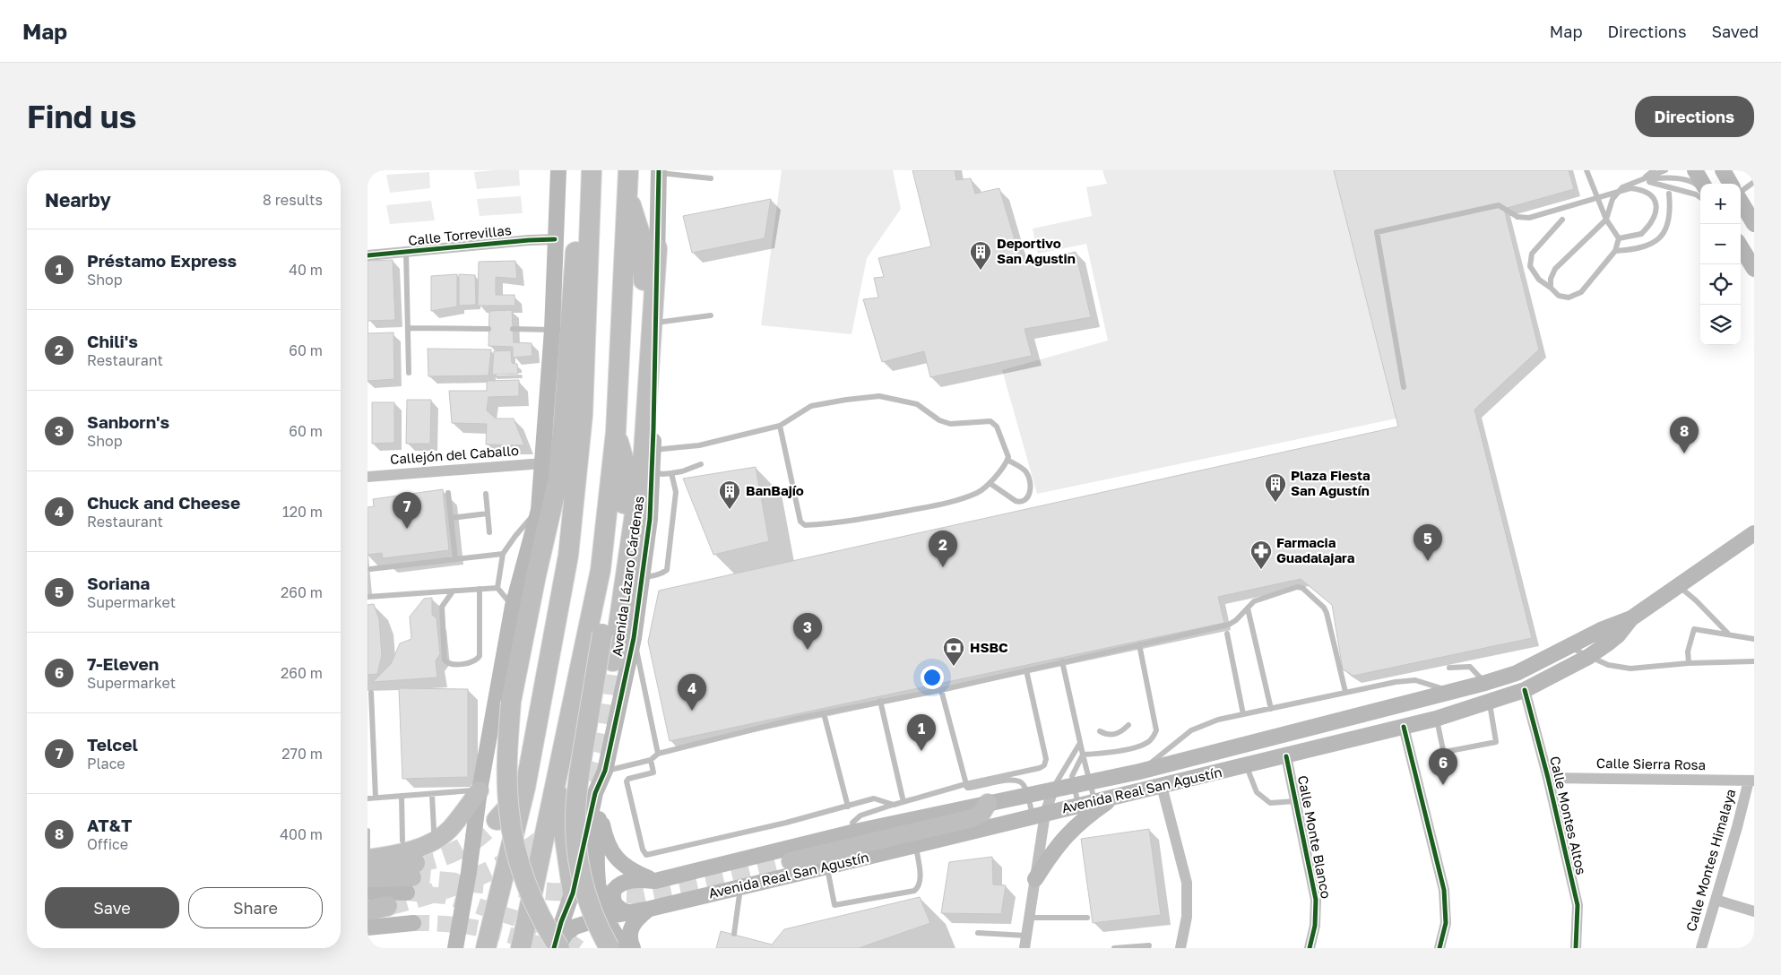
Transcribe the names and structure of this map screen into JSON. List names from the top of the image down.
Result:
{
  "streets": {
    "main road": ["Avenida Lázaro Cárdenas", "Avenida Real San Agustín"],
    "street": [
      "Calle Torrevillas",
      "Callejón del Caballo",
      "Calle Sierra Rosa",
      "Calle Montes Altos",
      "Calle Monte Blanco",
      "Calle Montes Himalaya"
    ]
  },
  "crossings": [
    ["Avenida Lázaro Cárdenas", "Avenida Real San Agustín"],
    ["Calle Sierra Rosa", "Calle Montes Altos"],
    ["Calle Sierra Rosa", "Calle Montes Himalaya"],
    ["Avenida Real San Agustín", "Calle Montes Altos"],
    ["Avenida Real San Agustín", "Calle Monte Blanco"]
  ],
  "places": {
    "building": ["Deportivo San Agustin", "Plaza Fiesta San Agustín", "BanBajío"],
    "pharmacy": ["Farmacia Guadalajara"],
    "bank": ["HSBC"]
  },
  "page": {
    "header": "Map",
    "nav": ["Map", "Directions", "Saved"],
    "buttons": [
      "Directions",
      ["Save", "Share"]
    ],
    "title": "Find us",
    "heading": ["Nearby", "8 results"],
    "map_buttons": ["+", "−"],
    "list": [
      {
        "mark": "1",
        "name": "Préstamo Express",
        "note": "Shop",
        "value": "40 m"
      },
      {
        "mark": "2",
        "name": "Chili's",
        "note": "Restaurant",
        "value": "60 m"
      },
      {
        "mark": "3",
        "name": "Sanborn's",
        "note": "Shop",
        "value": "60 m"
      },
      {
        "mark": "4",
        "name": "Chuck and Cheese",
        "note": "Restaurant",
        "value": "120 m"
      },
      {
        "mark": "5",
        "name": "Soriana",
        "note": "Supermarket",
        "value": "260 m"
      },
      {
        "mark": "6",
        "name": "7-Eleven",
        "note": "Supermarket",
        "value": "260 m"
      },
      {
        "mark": "7",
        "name": "Telcel",
        "note": "Place",
        "value": "270 m"
      },
      {
        "mark": "8",
        "name": "AT&T",
        "note": "Office",
        "value": "400 m"
      }
    ],
    "pins": [
      "8",
      "7",
      "5",
      "2",
      "3",
      "4",
      "1",
      "6"
    ]
  }
}
